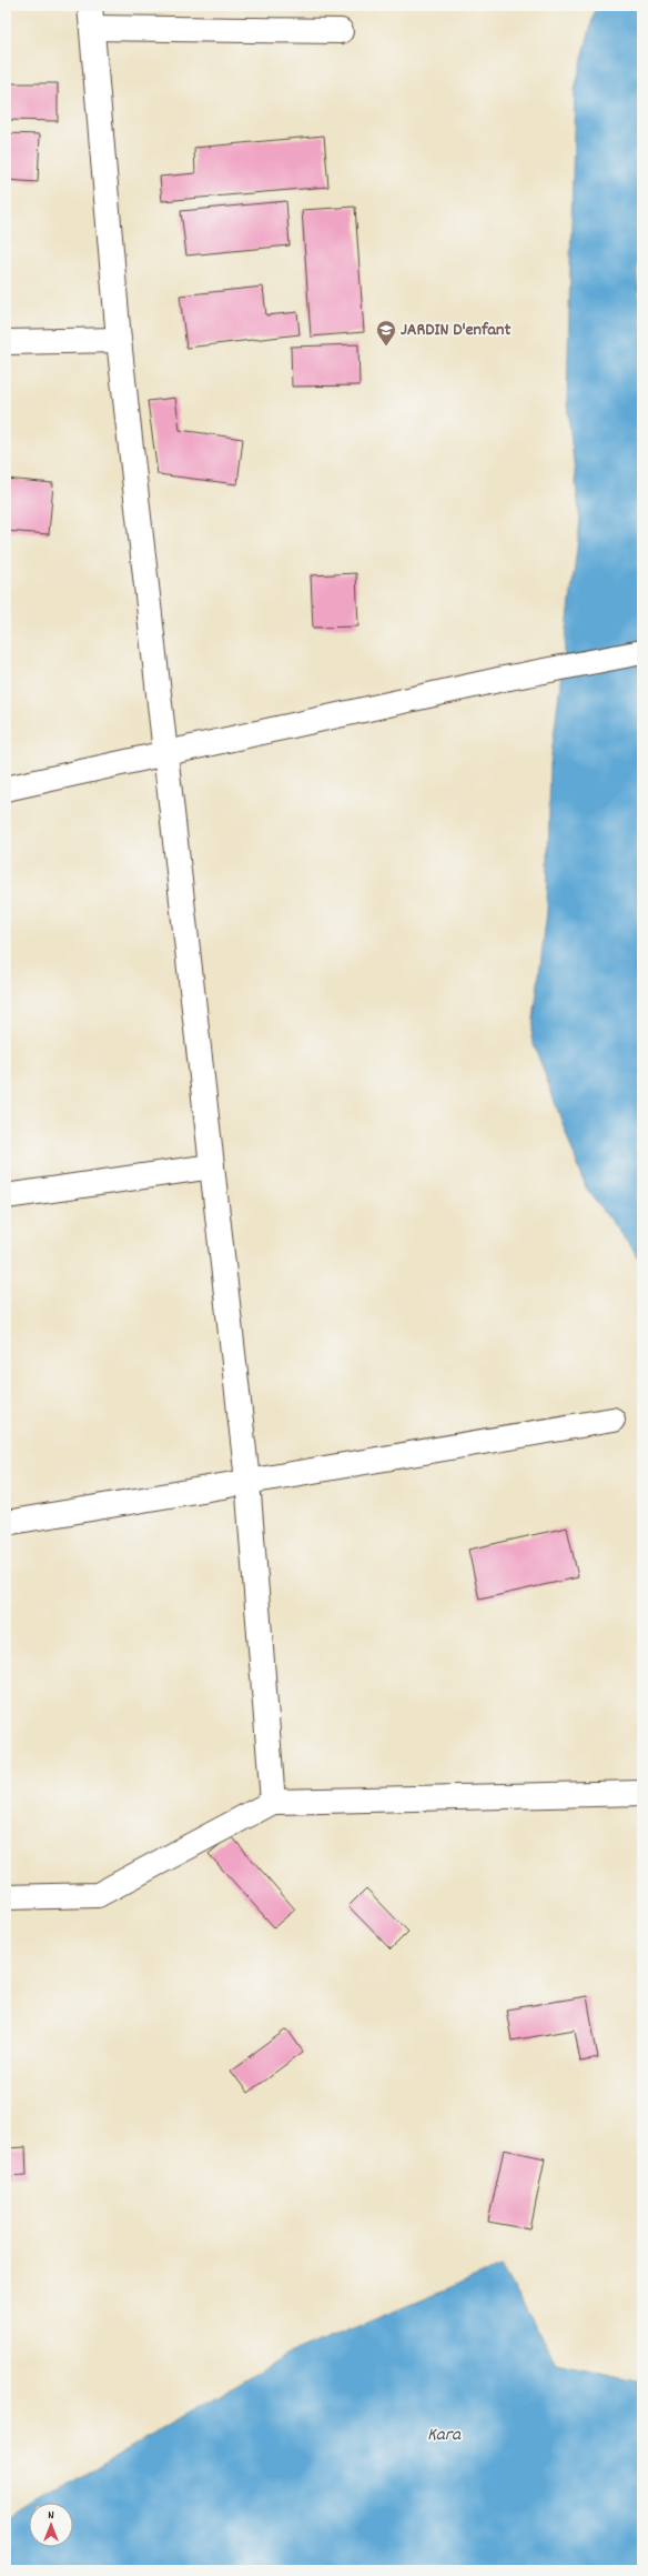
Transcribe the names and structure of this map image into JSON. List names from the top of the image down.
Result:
{
  "water": ["Kara"],
  "places": {
    "school or university": ["JARDIN D'enfant"]
  },
  "north": "top"
}
